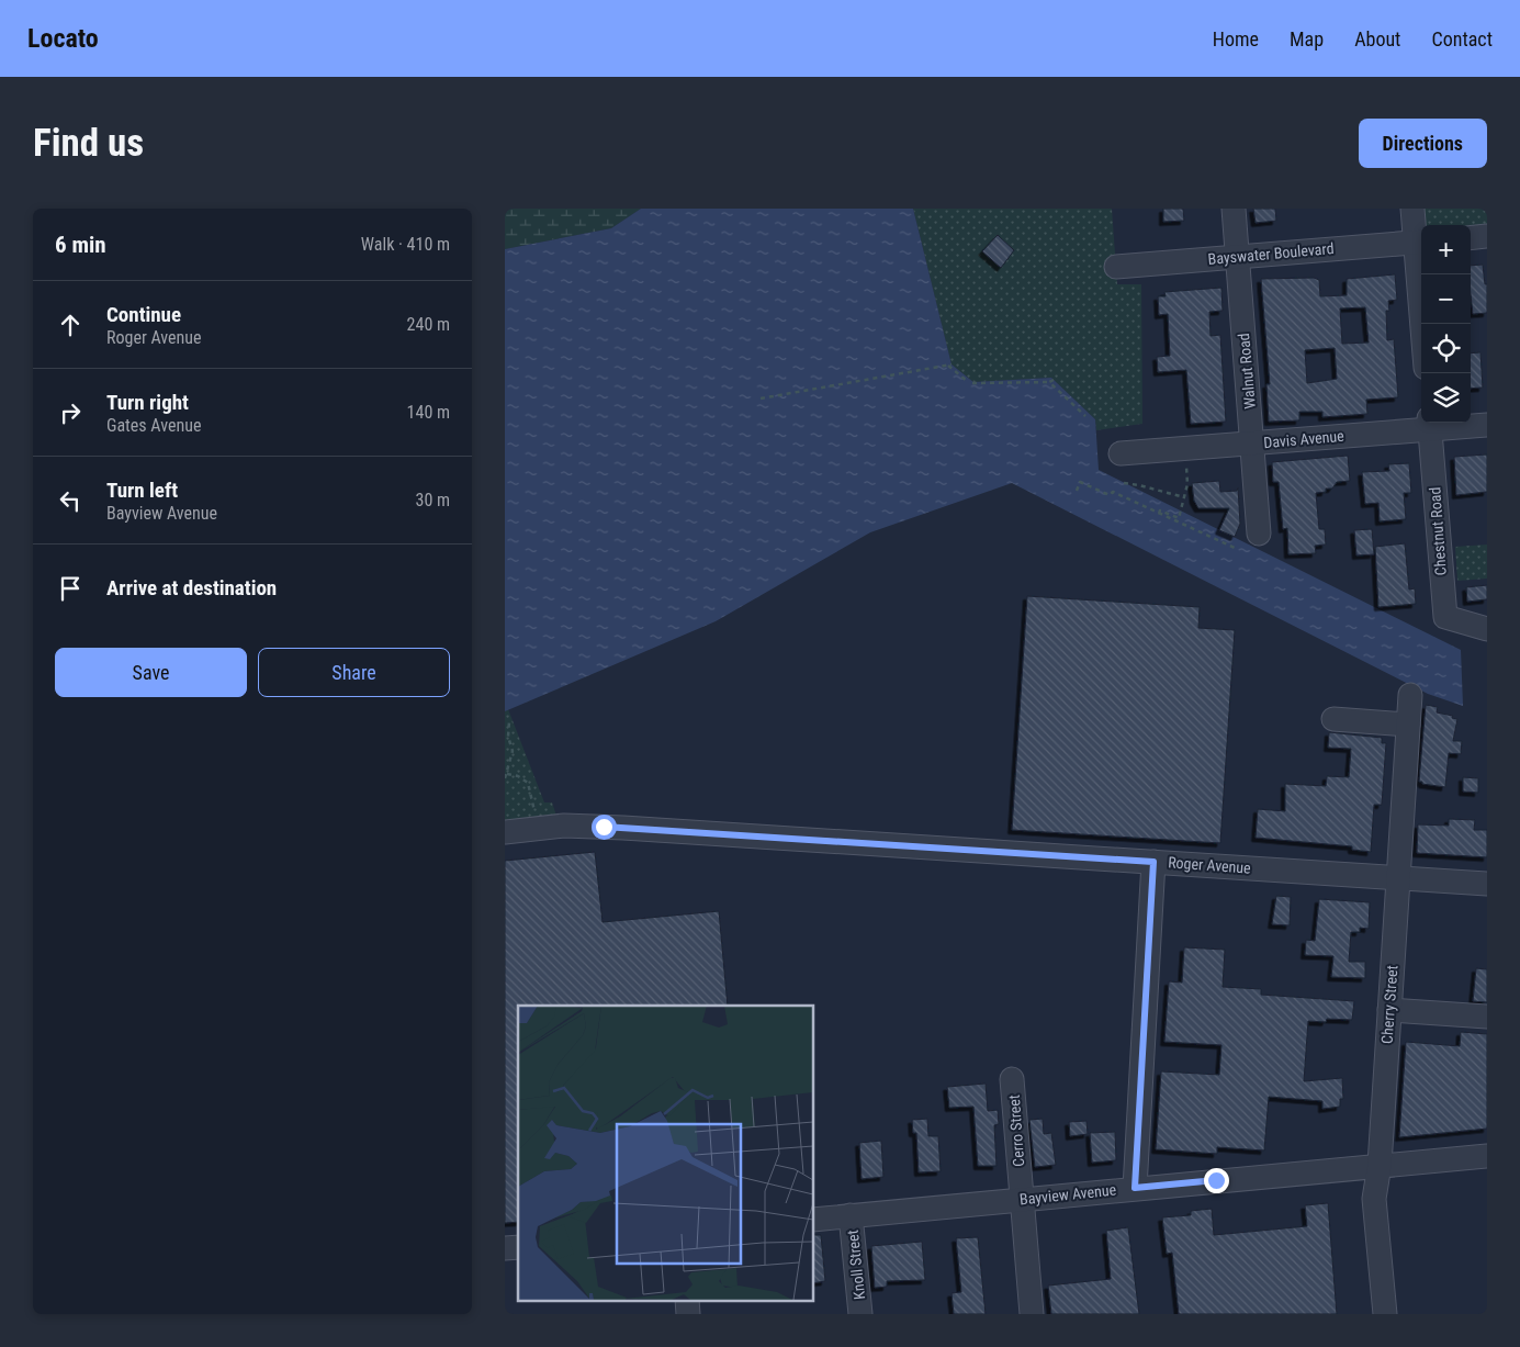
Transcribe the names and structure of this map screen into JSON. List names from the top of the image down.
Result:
{
  "streets": {
    "street": [
      "Bayswater Boulevard",
      "Walnut Road",
      "Davis Avenue",
      "Chestnut Road",
      "Roger Avenue",
      "Cherry Street",
      "Cerro Street",
      "Bayview Avenue",
      "Knoll Street"
    ]
  },
  "crossings": [
    ["Bayswater Boulevard", "Walnut Road"],
    ["Walnut Road", "Davis Avenue"],
    ["Davis Avenue", "Chestnut Road"],
    ["Roger Avenue", "Cherry Street"],
    ["Cherry Street", "Bayview Avenue"],
    ["Cerro Street", "Bayview Avenue"],
    ["Bayview Avenue", "Knoll Street"]
  ],
  "page": {
    "header": "Locato",
    "nav": [
      "Home",
      "Map",
      "About",
      "Contact"
    ],
    "buttons": [
      "Directions",
      ["Save", "Share"]
    ],
    "title": "Find us",
    "heading": ["6 min", "Walk · 410 m"],
    "map_buttons": ["+", "−"],
    "list": [
      ["Continue", "Roger Avenue", "240 m"],
      ["Turn right", "Gates Avenue", "140 m"],
      ["Turn left", "Bayview Avenue", "30 m"],
      "Arrive at destination"
    ]
  }
}
